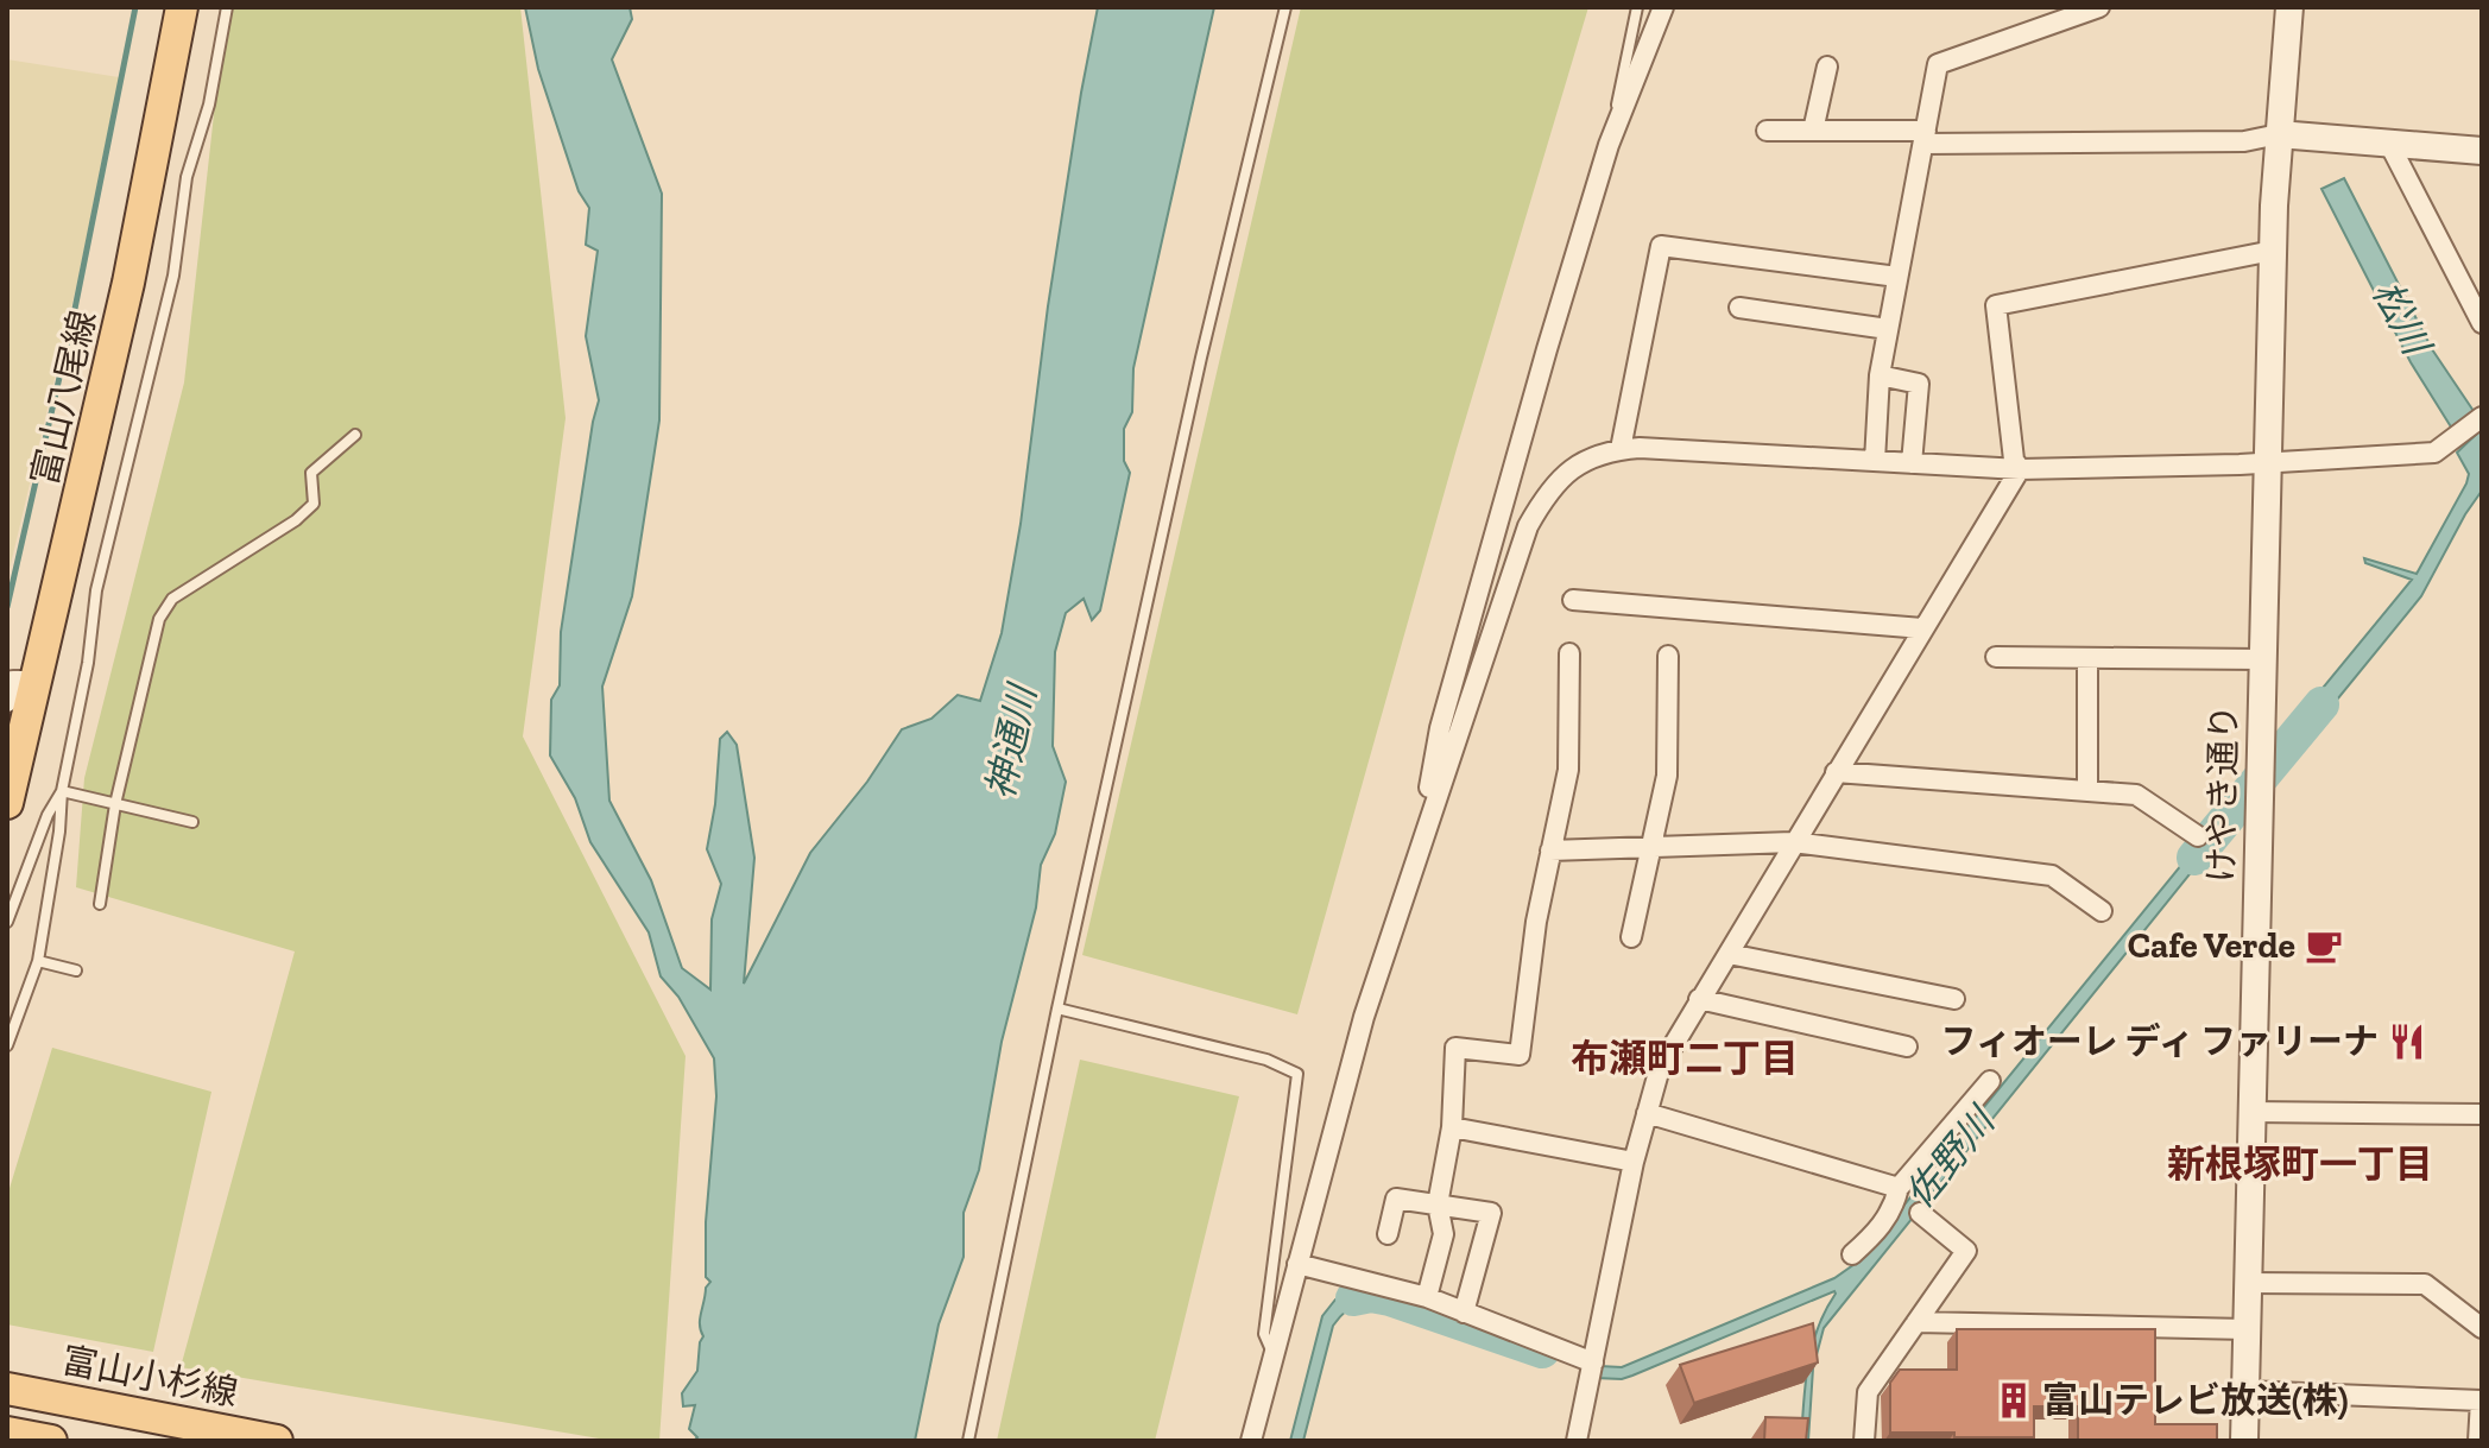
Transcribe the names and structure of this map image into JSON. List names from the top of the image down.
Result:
{
  "streets": {
    "main road": ["富山八尾線", "富山小杉線"],
    "street": ["けやき通り"]
  },
  "districts": ["布瀬町二丁目", "新根塚町一丁目"],
  "water": ["松川", "神通川", "佐野川"],
  "places": {
    "cafe": ["Cafe Verde"],
    "restaurant": ["フィオーレ ディ ファリーナ"],
    "building": ["富山テレビ放送(株)"]
  }
}
